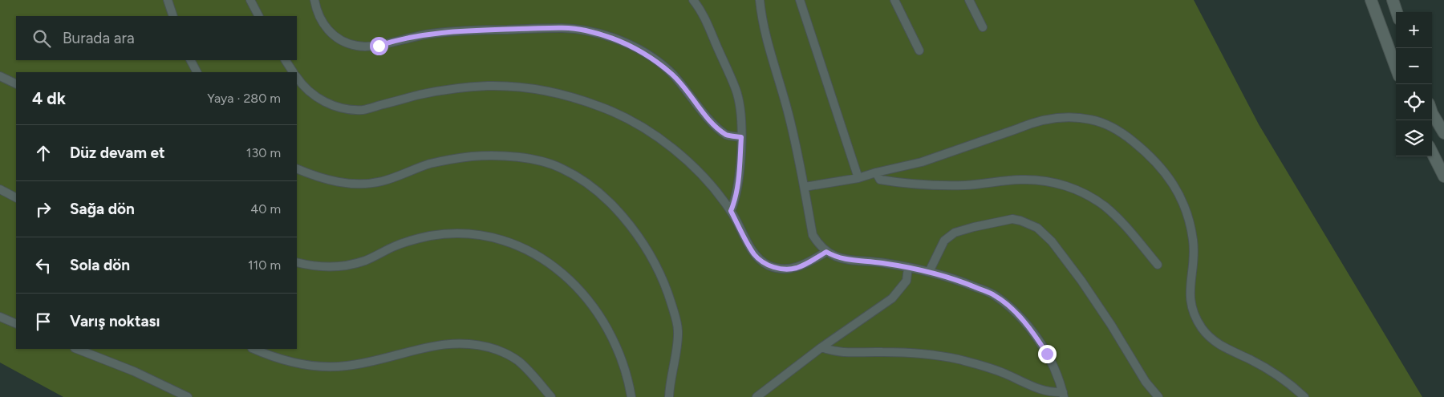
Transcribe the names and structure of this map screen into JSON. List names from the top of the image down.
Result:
{
  "page": {
    "map_buttons": ["+", "−"],
    "search": "Burada ara",
    "heading": ["4 dk", "Yaya · 280 m"],
    "list": [
      ["Düz devam et", "130 m"],
      ["Sağa dön", "40 m"],
      ["Sola dön", "110 m"],
      "Varış noktası"
    ]
  }
}
